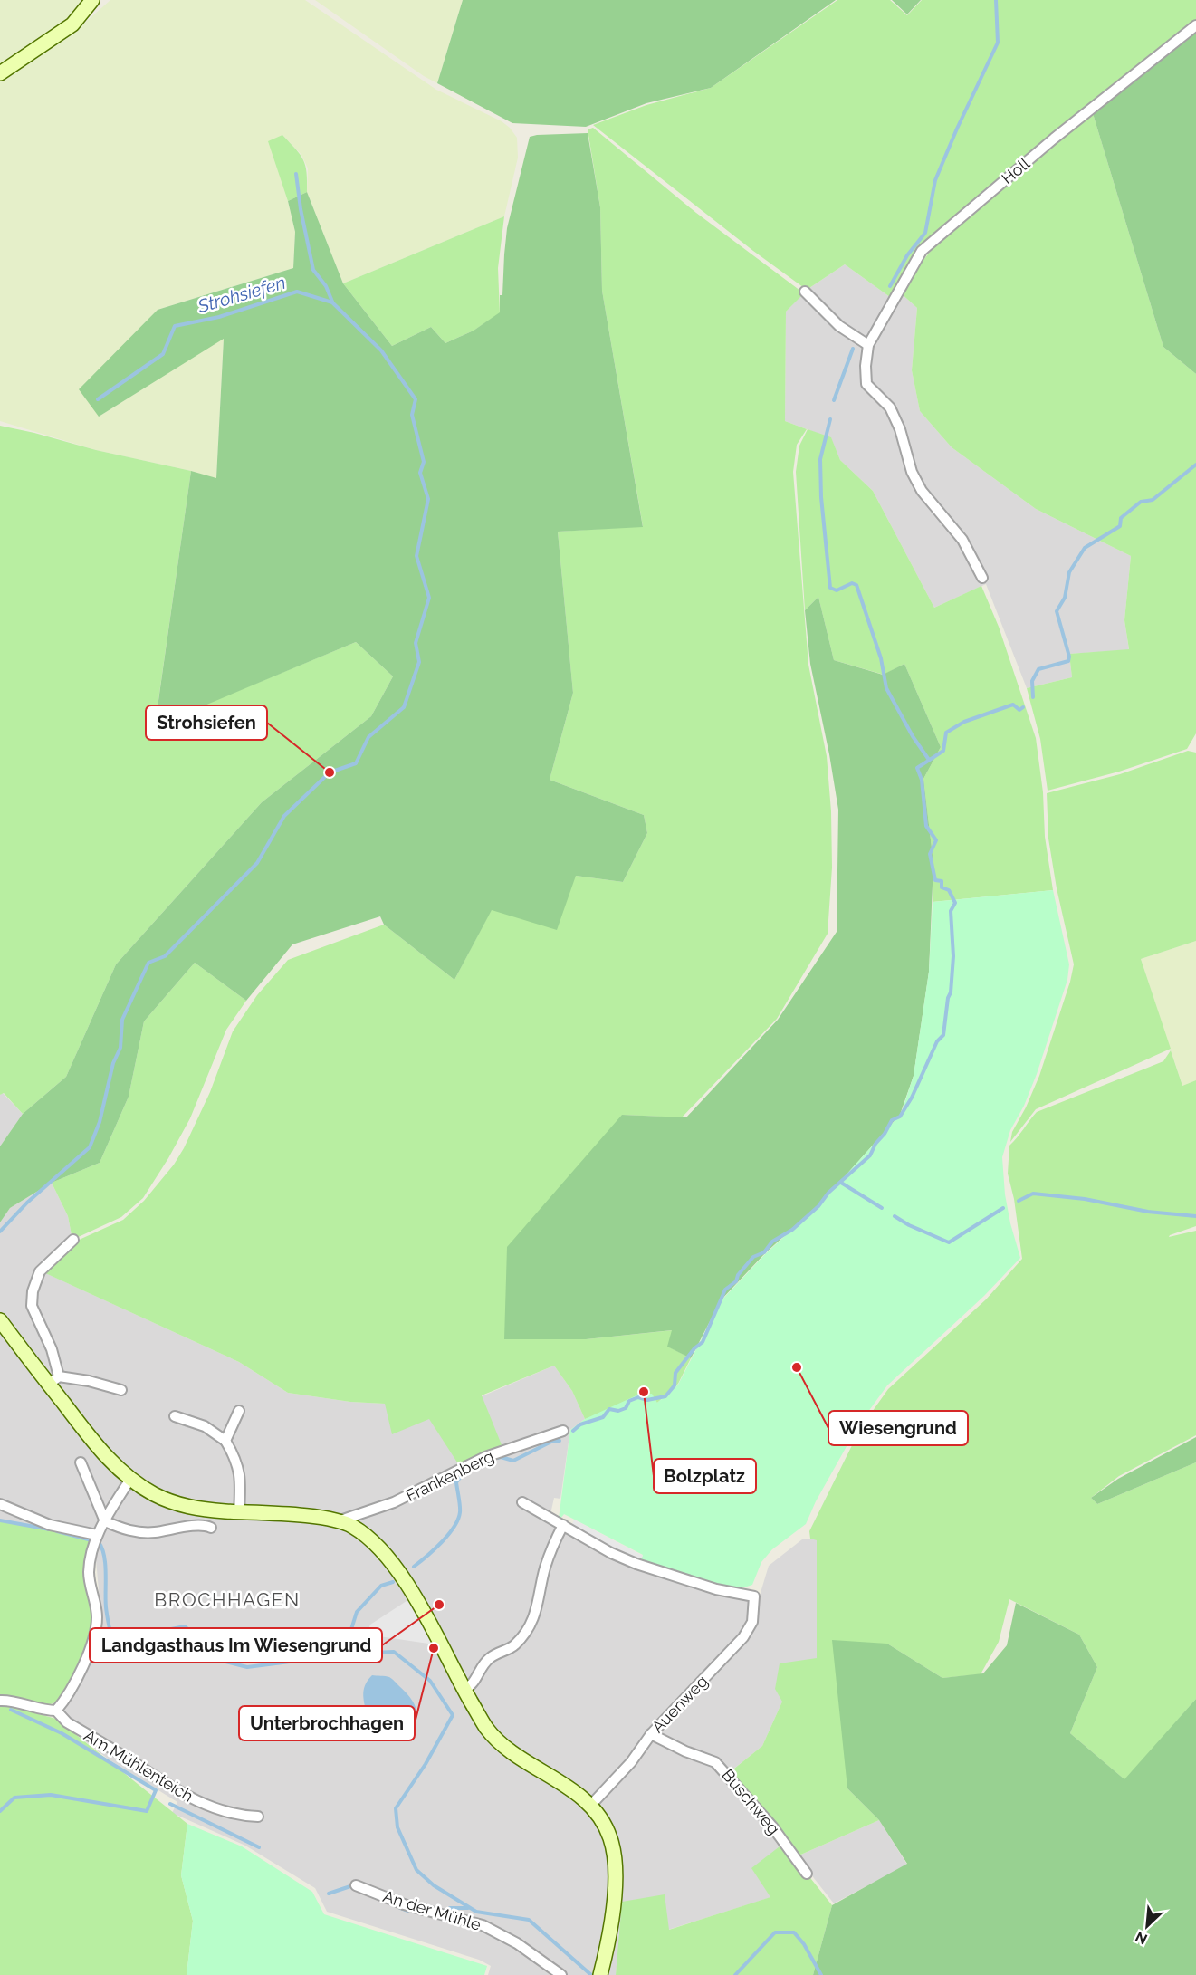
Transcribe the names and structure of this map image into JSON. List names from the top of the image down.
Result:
{
  "streets": {
    "street": [
      "Holl",
      "Frankenberg",
      "Auenweg",
      "Am Mühlenteich",
      "Buschweg",
      "An der Mühle"
    ]
  },
  "crossings": [
    ["Auenweg", "Buschweg"]
  ],
  "districts": ["BROCHHAGEN"],
  "water": ["Strohsiefen"],
  "places": [
    "Strohsiefen",
    "Wiesengrund",
    "Bolzplatz",
    "Landgasthaus Im Wiesengrund",
    "Unterbrochhagen"
  ],
  "north": "bottom left"
}
